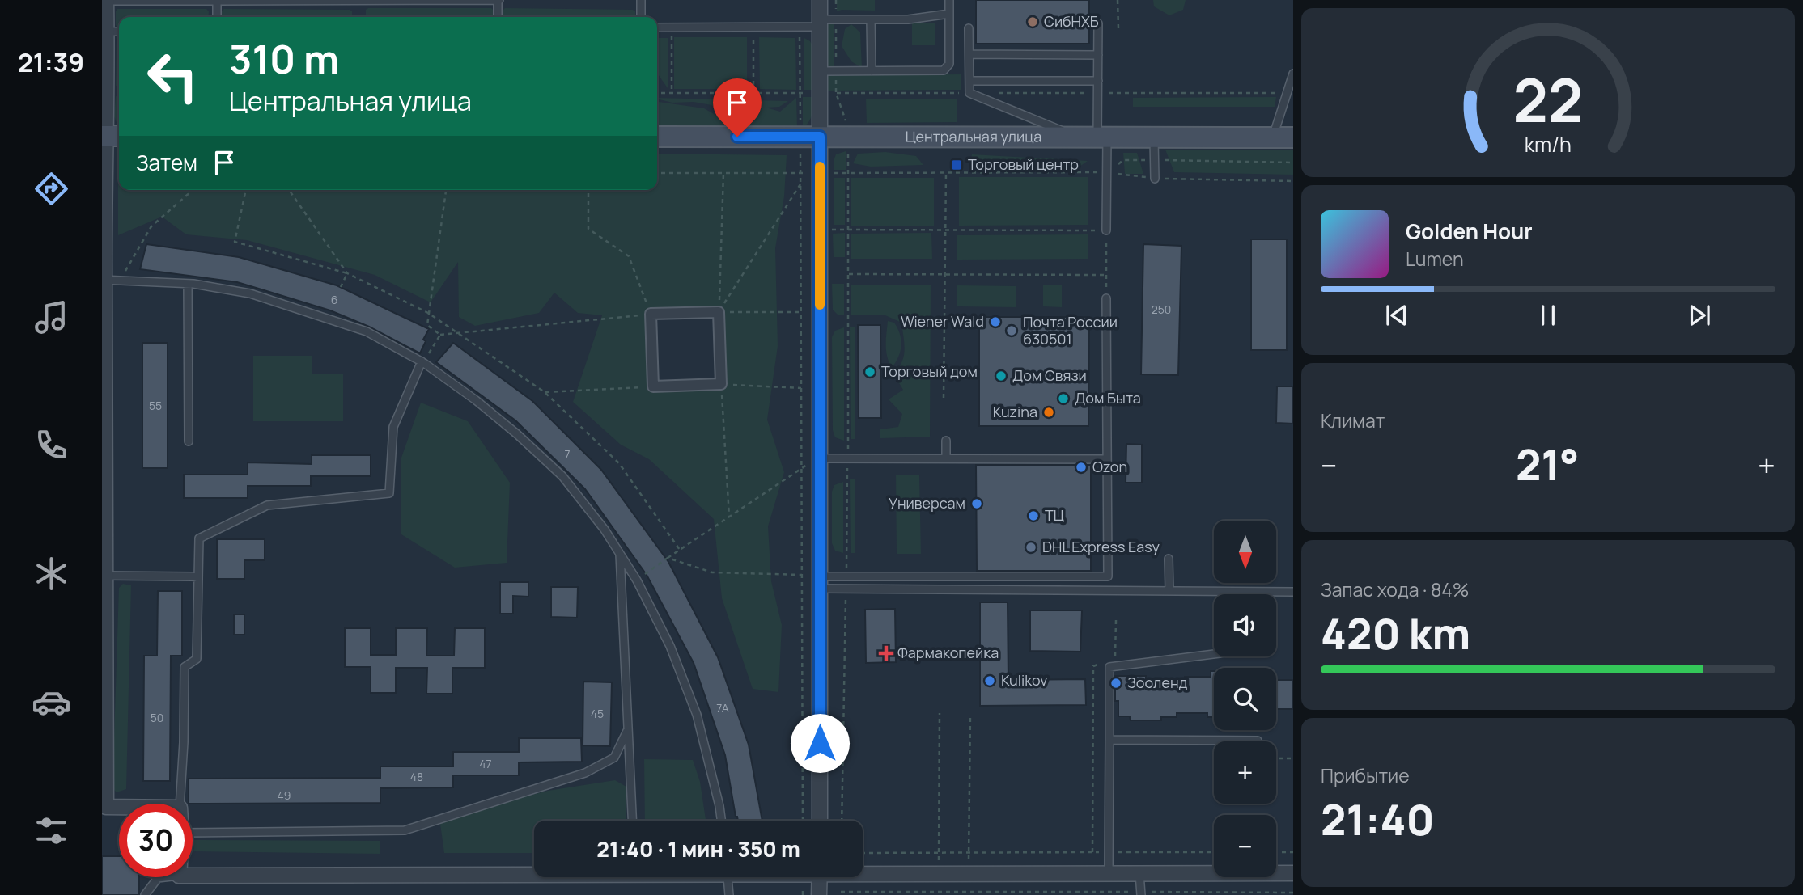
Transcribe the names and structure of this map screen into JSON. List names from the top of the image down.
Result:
{
  "streets": {
    "main road": ["Центральная улица"]
  },
  "places": {
    "other": [
      "СибНХБ",
      "Wiener Wald",
      "Почта России 630501",
      "Торговый дом",
      "Дом Связи",
      "Дом Быта",
      "Kuzina",
      "Ozon",
      "Универсам",
      "ТЦ",
      "DHL Express Easy",
      "Kulikov",
      "Зооленд"
    ],
    "transit": ["Торговый центр"],
    "health": ["Фармакопейка"]
  },
  "house_numbers": [
    "6",
    "250",
    "55",
    "7",
    "7А",
    "45",
    "50",
    "47",
    "48",
    "49"
  ],
  "north": "bottom",
  "page": {
    "tabs": "21:39",
    "turn": ["310 m", "Центральная улица"],
    "then": "Затем",
    "song": ["Golden Hour", "Lumen"],
    "tile": [
      "Климат",
      ["Запас хода · 84%", "420 km"],
      ["Прибытие", "21:40"]
    ],
    "heat": ["−", "21°", "+"],
    "map_buttons": ["+", "−"],
    "limit": "30",
    "trip": "21:40 · 1 мин · 350 m",
    "gauge": ["22", "km/h"]
  }
}
